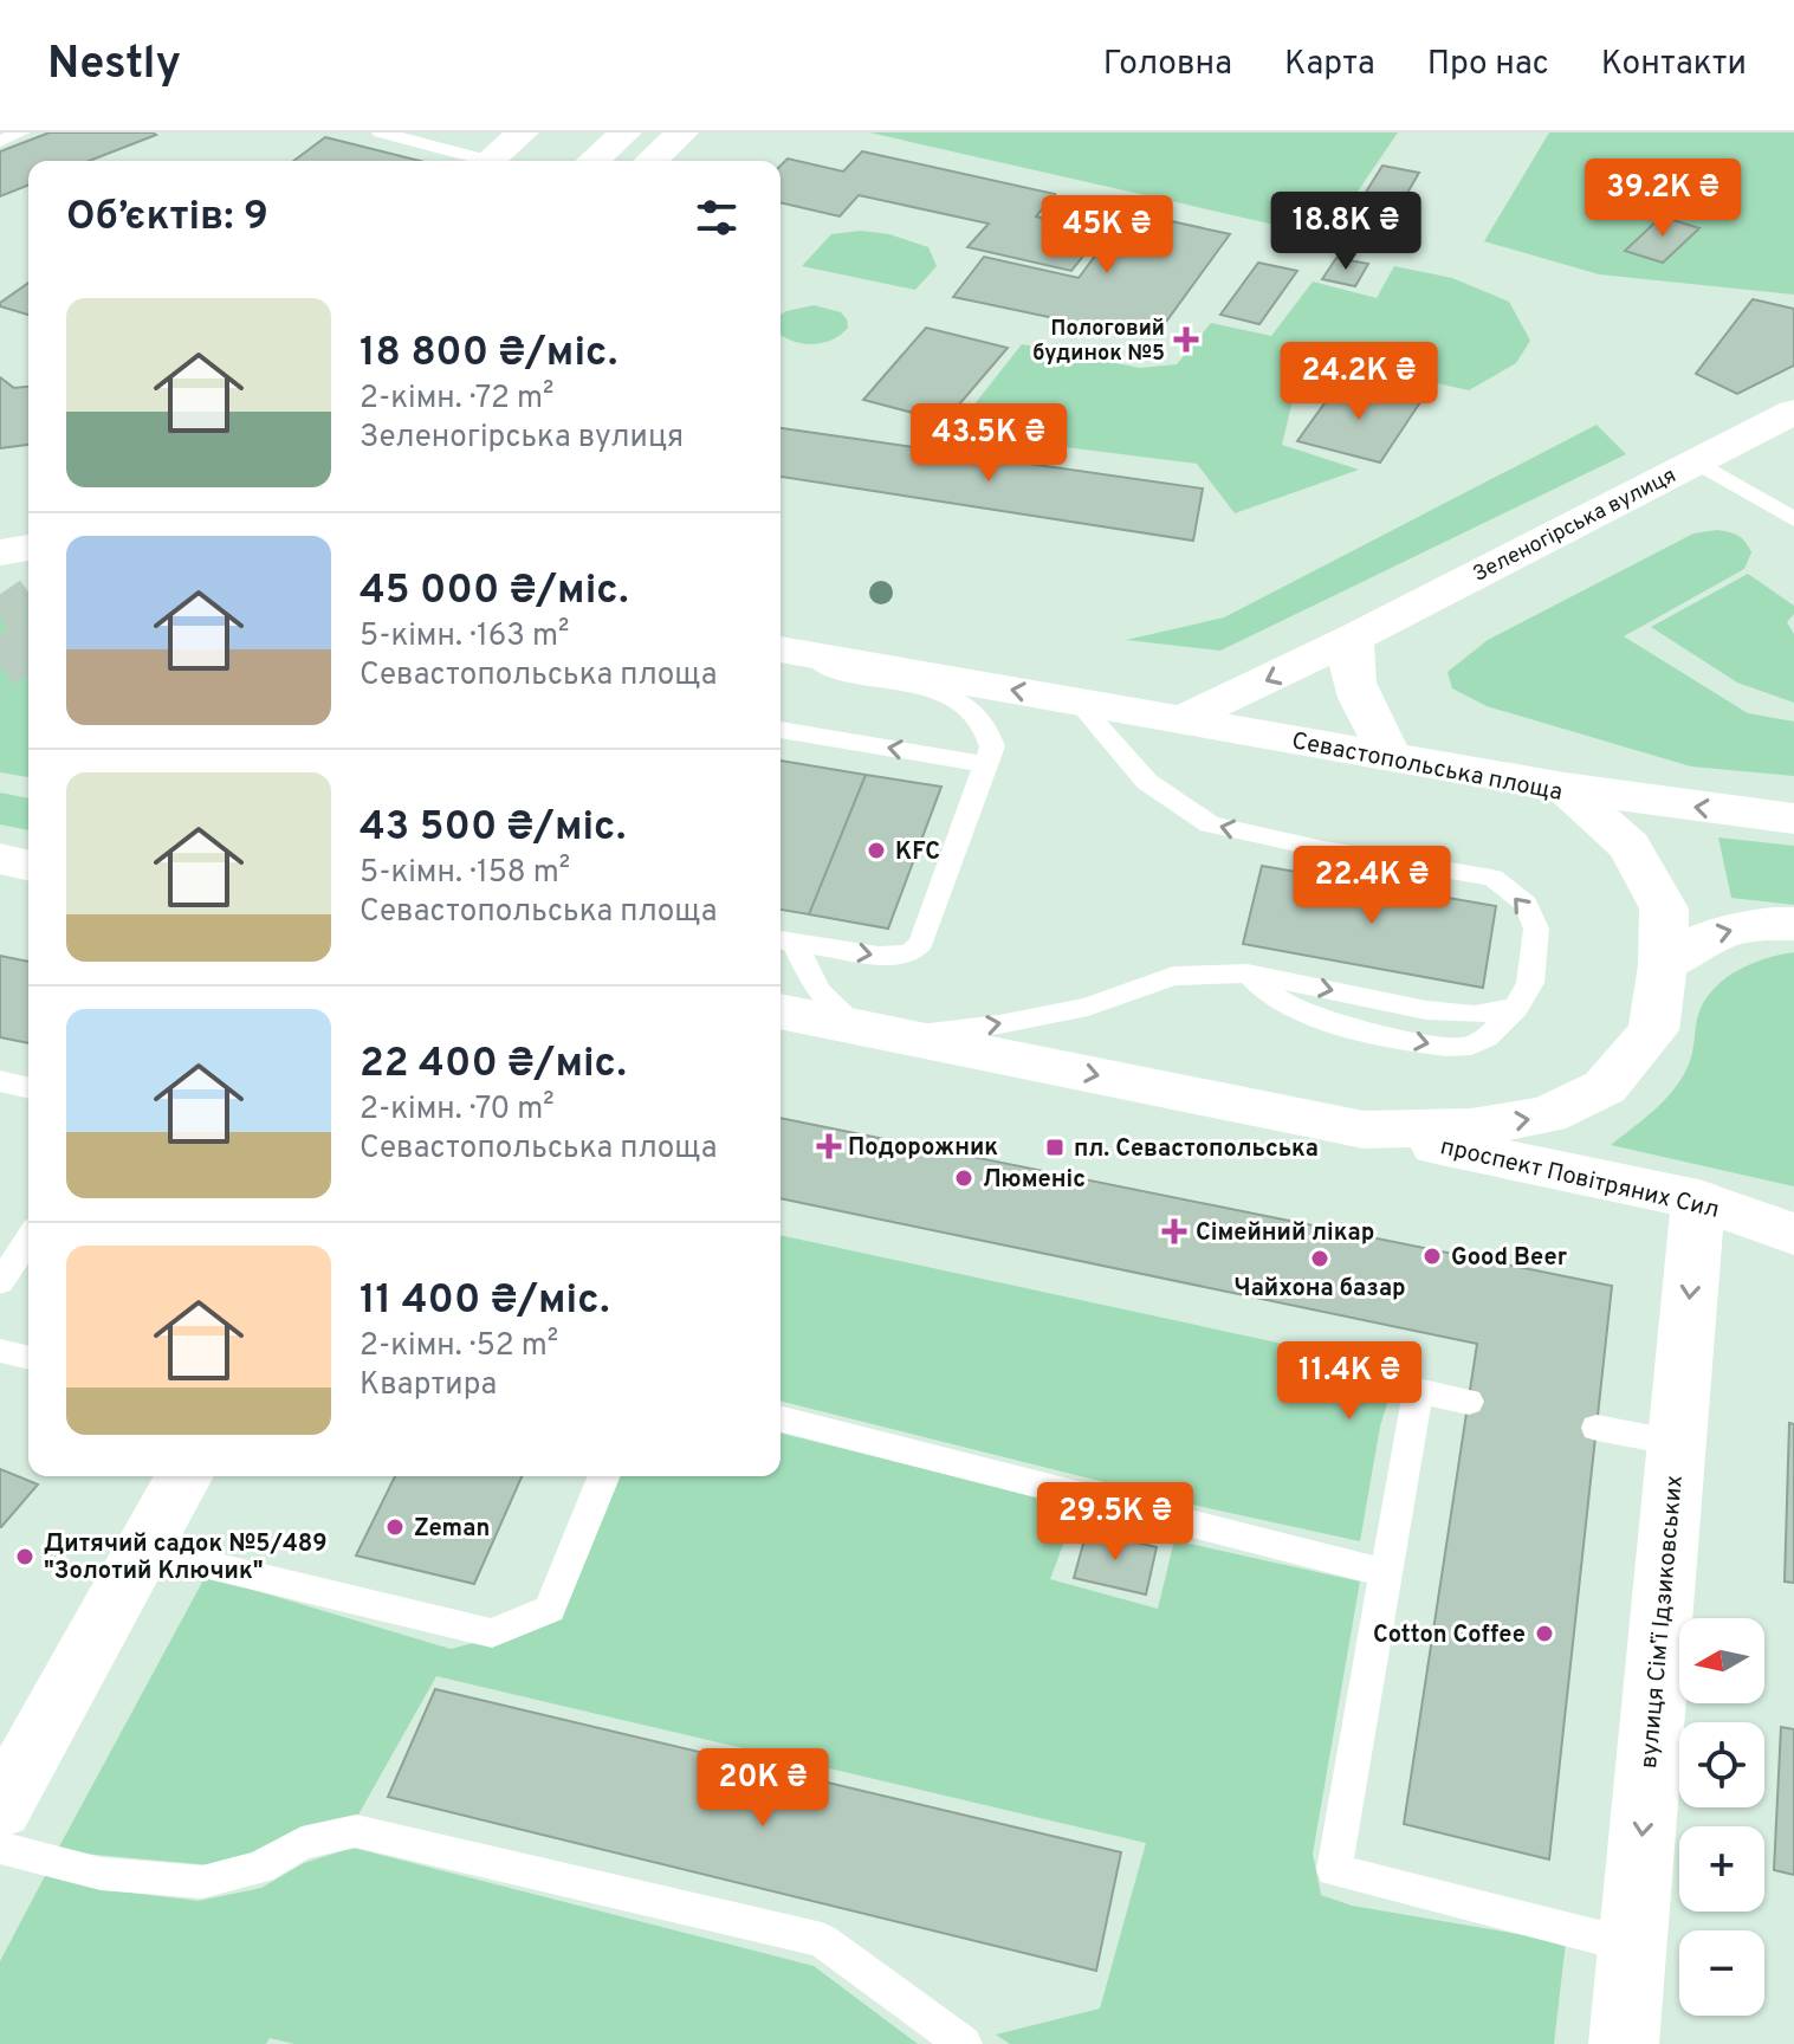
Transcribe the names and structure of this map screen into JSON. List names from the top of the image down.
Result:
{
  "streets": {
    "main road": [
      "Зеленогірська вулиця",
      "Севастопольська площа",
      "проспект Повітряних Сил",
      "вулиця Сімʼї Ідзиковських"
    ]
  },
  "crossings": [
    ["Зеленогірська вулиця", "Севастопольська площа"],
    ["Севастопольська площа", "проспект Повітряних Сил"],
    ["проспект Повітряних Сил", "вулиця Сімʼї Ідзиковських"]
  ],
  "one_way": ["вулиця Сімʼї Ідзиковських"],
  "places": {
    "health": ["Пологовий будинок №5", "Подорожник", "Сімейний лікар"],
    "other": [
      "KFC",
      "Люменіс",
      "Good Beer",
      "Чайхона базар",
      "Zeman",
      "Дитячий садок №5/489 \"Золотий Ключик\"",
      "Cotton Coffee"
    ],
    "transit": ["пл. Севастопольська"]
  },
  "north": "left",
  "page": {
    "header": "Nestly",
    "nav": [
      "Головна",
      "Карта",
      "Про нас",
      "Контакти"
    ],
    "price": [
      "39.2K ₴",
      "18.8K ₴",
      "45K ₴",
      "24.2K ₴",
      "43.5K ₴",
      "22.4K ₴",
      "11.4K ₴",
      "29.5K ₴",
      "20K ₴"
    ],
    "heading": "Об’єктів: 9",
    "list": [
      {
        "name": "18 800 ₴/міс.",
        "note": "2-кімн. · 72 m² · Зеленогірська вулиця"
      },
      {
        "name": "45 000 ₴/міс.",
        "note": "5-кімн. · 163 m² · Севастопольська площа"
      },
      {
        "name": "43 500 ₴/міс.",
        "note": "5-кімн. · 158 m² · Севастопольська площа"
      },
      {
        "name": "22 400 ₴/міс.",
        "note": "2-кімн. · 70 m² · Севастопольська площа"
      },
      {
        "name": "11 400 ₴/міс.",
        "note": "2-кімн. · 52 m² · Квартира"
      }
    ],
    "map_buttons": ["+", "−"]
  }
}
